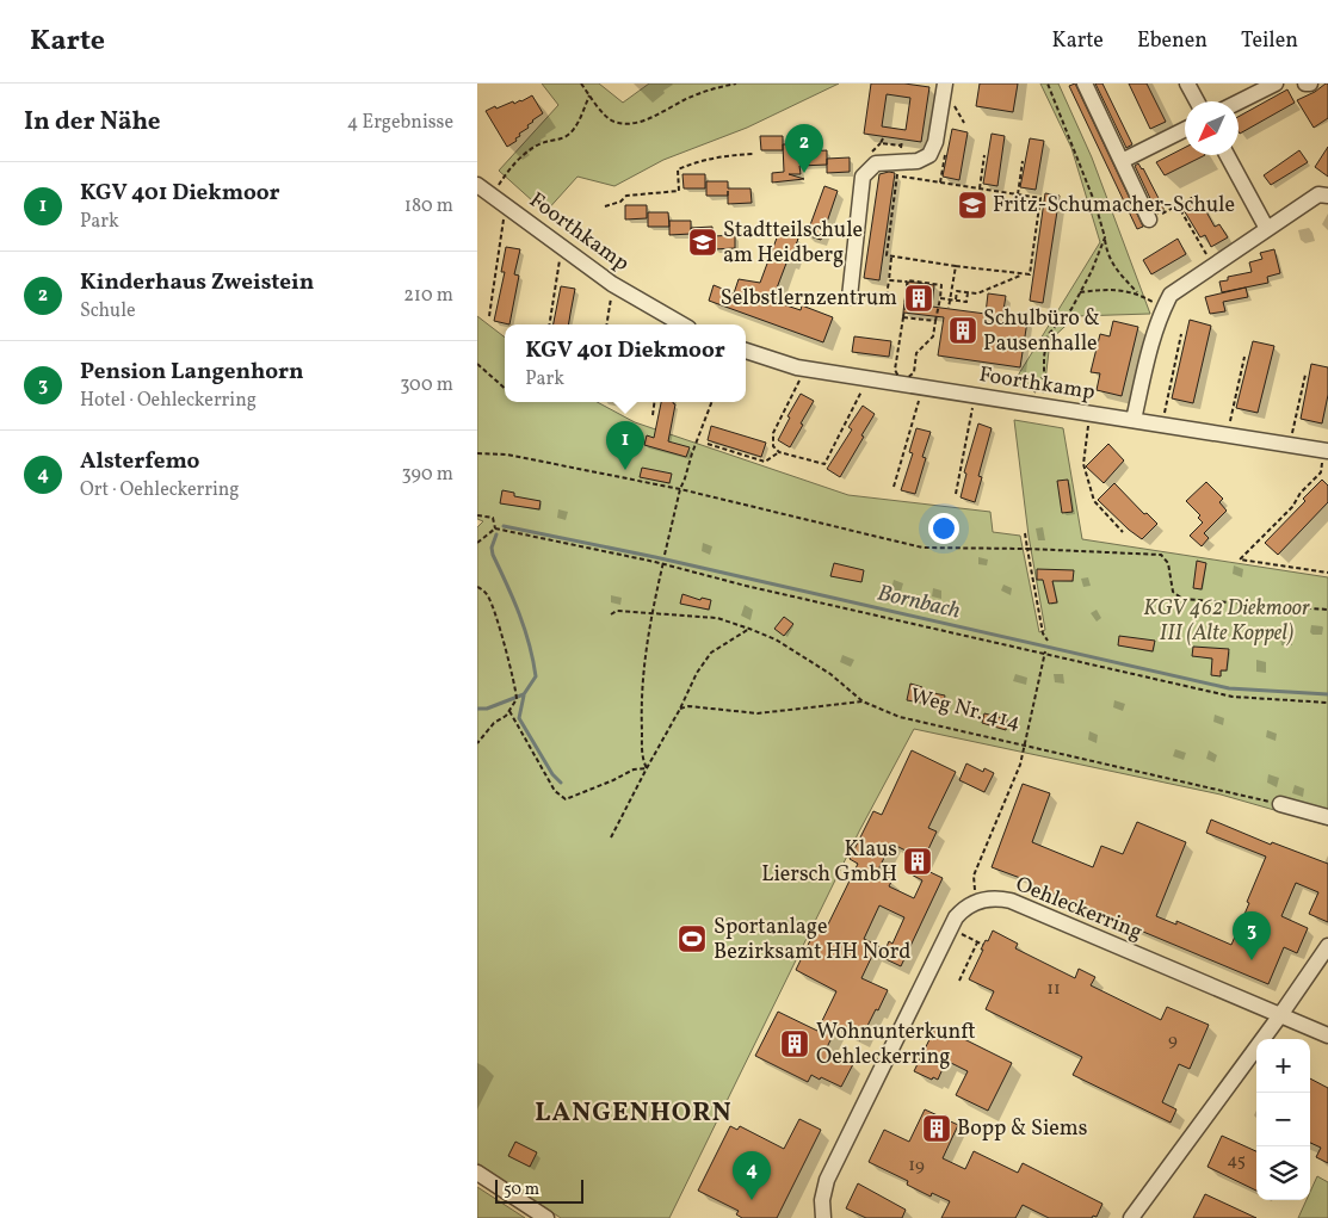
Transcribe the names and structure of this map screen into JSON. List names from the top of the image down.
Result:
{
  "streets": {
    "street": ["Foorthkamp", "Oehleckerring"],
    "path": ["Weg Nr. 414"]
  },
  "districts": ["LANGENHORN"],
  "water": ["Bornbach"],
  "parks": ["KGV 462 Diekmoor III (Alte Koppel)"],
  "places": {
    "school or university": ["Fritz-Schumacher-Schule", "Stadtteilschule am Heidberg"],
    "building": [
      "Selbstlernzentrum",
      "Schulbüro & Pausenhalle",
      "Klaus Liersch GmbH",
      "Wohnunterkunft Oehleckerring",
      "Bopp & Siems"
    ],
    "sports": ["Sportanlage Bezirksamt HH Nord"]
  },
  "house_numbers": [
    "11",
    "9",
    "45",
    "19"
  ],
  "scale_bar": "50 m",
  "north": "bottom left",
  "page": {
    "header": "Karte",
    "nav": ["Karte", "Ebenen", "Teilen"],
    "heading": ["In der Nähe", "4 Ergebnisse"],
    "pins": [
      "2",
      "1",
      "3",
      "4"
    ],
    "list": [
      {
        "mark": "1",
        "name": "KGV 401 Diekmoor",
        "note": "Park",
        "value": "180 m"
      },
      {
        "mark": "2",
        "name": "Kinderhaus Zweistein",
        "note": "Schule",
        "value": "210 m"
      },
      {
        "mark": "3",
        "name": "Pension Langenhorn",
        "note": "Hotel · Oehleckerring",
        "value": "300 m"
      },
      {
        "mark": "4",
        "name": "Alsterfemo",
        "note": "Ort · Oehleckerring",
        "value": "390 m"
      }
    ],
    "popup": ["KGV 401 Diekmoor", "Park"],
    "map_buttons": ["+", "−"],
    "scale": "50 m"
  }
}
